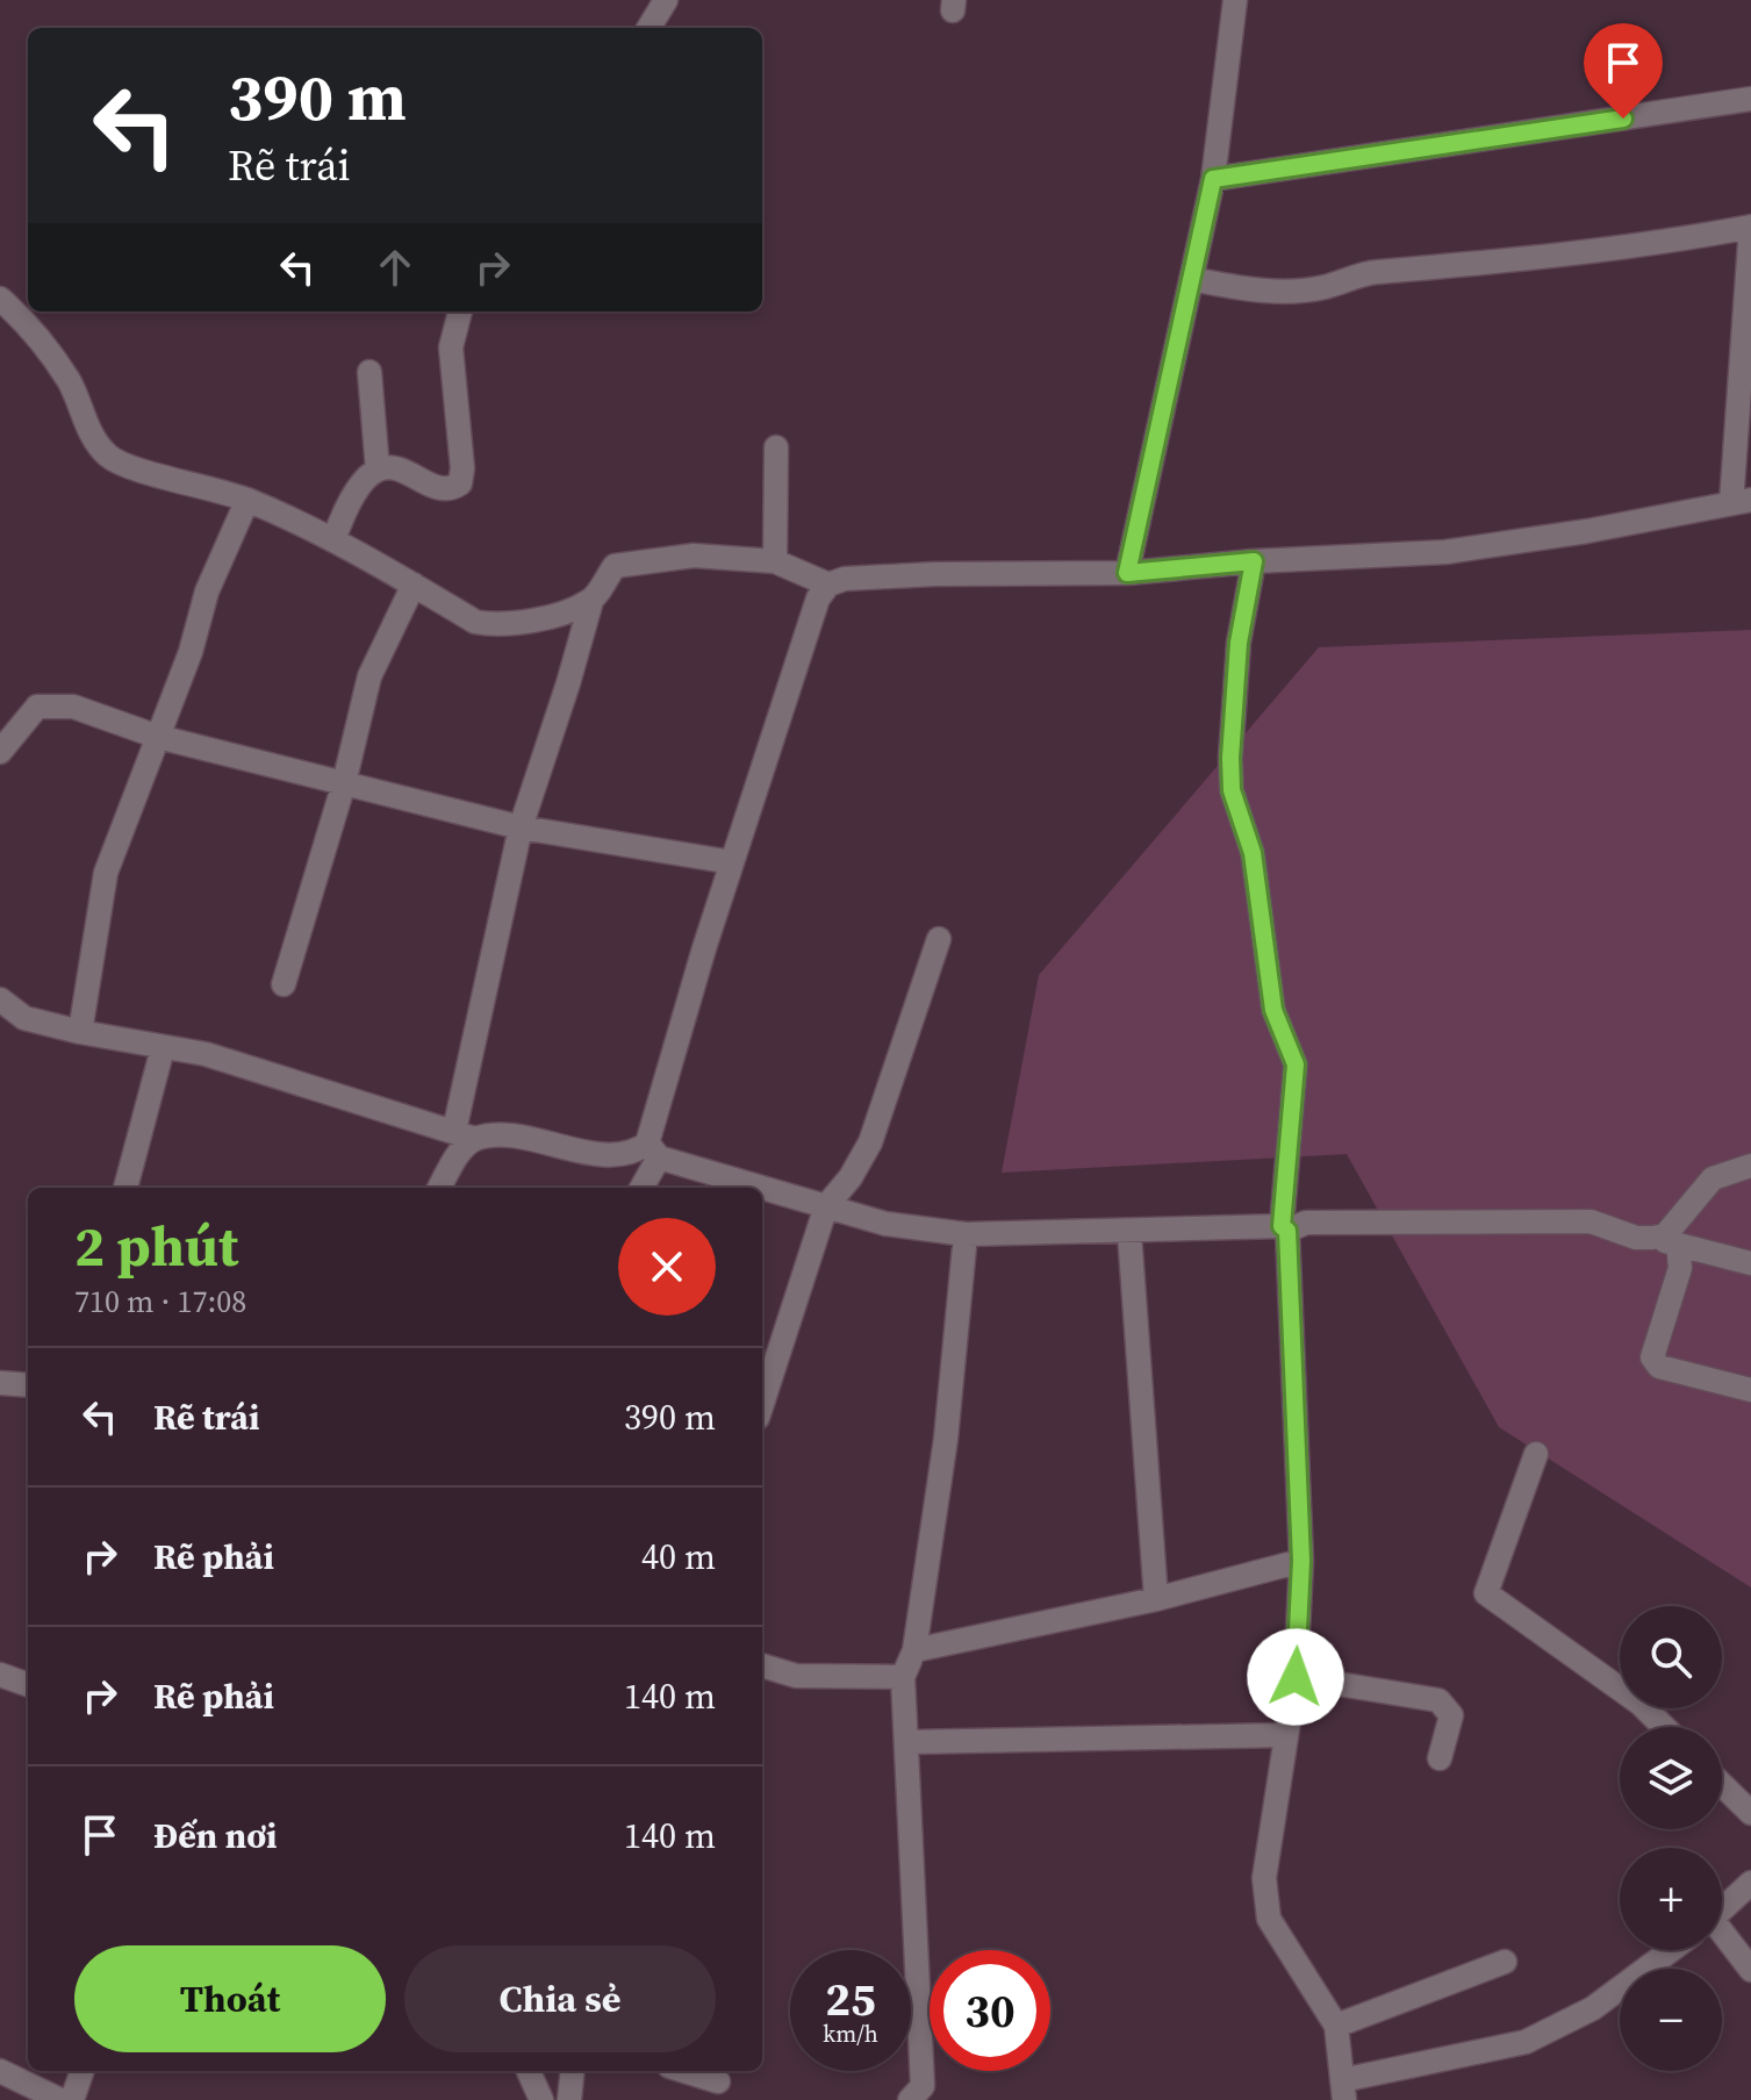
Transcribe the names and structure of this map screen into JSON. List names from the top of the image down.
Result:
{
  "page": {
    "turn": ["390 m", "Rẽ trái"],
    "heading": ["2 phút", "710 m · 17:08"],
    "list": [
      {
        "name": "Rẽ trái",
        "value": "390 m"
      },
      {
        "name": "Rẽ phải",
        "value": "40 m"
      },
      {
        "name": "Rẽ phải",
        "value": "140 m"
      },
      {
        "name": "Đến nơi",
        "value": "140 m"
      }
    ],
    "map_buttons": ["+", "−"],
    "buttons": ["Thoát", "Chia sẻ"],
    "speed": "25 km/h",
    "limit": "30"
  }
}
